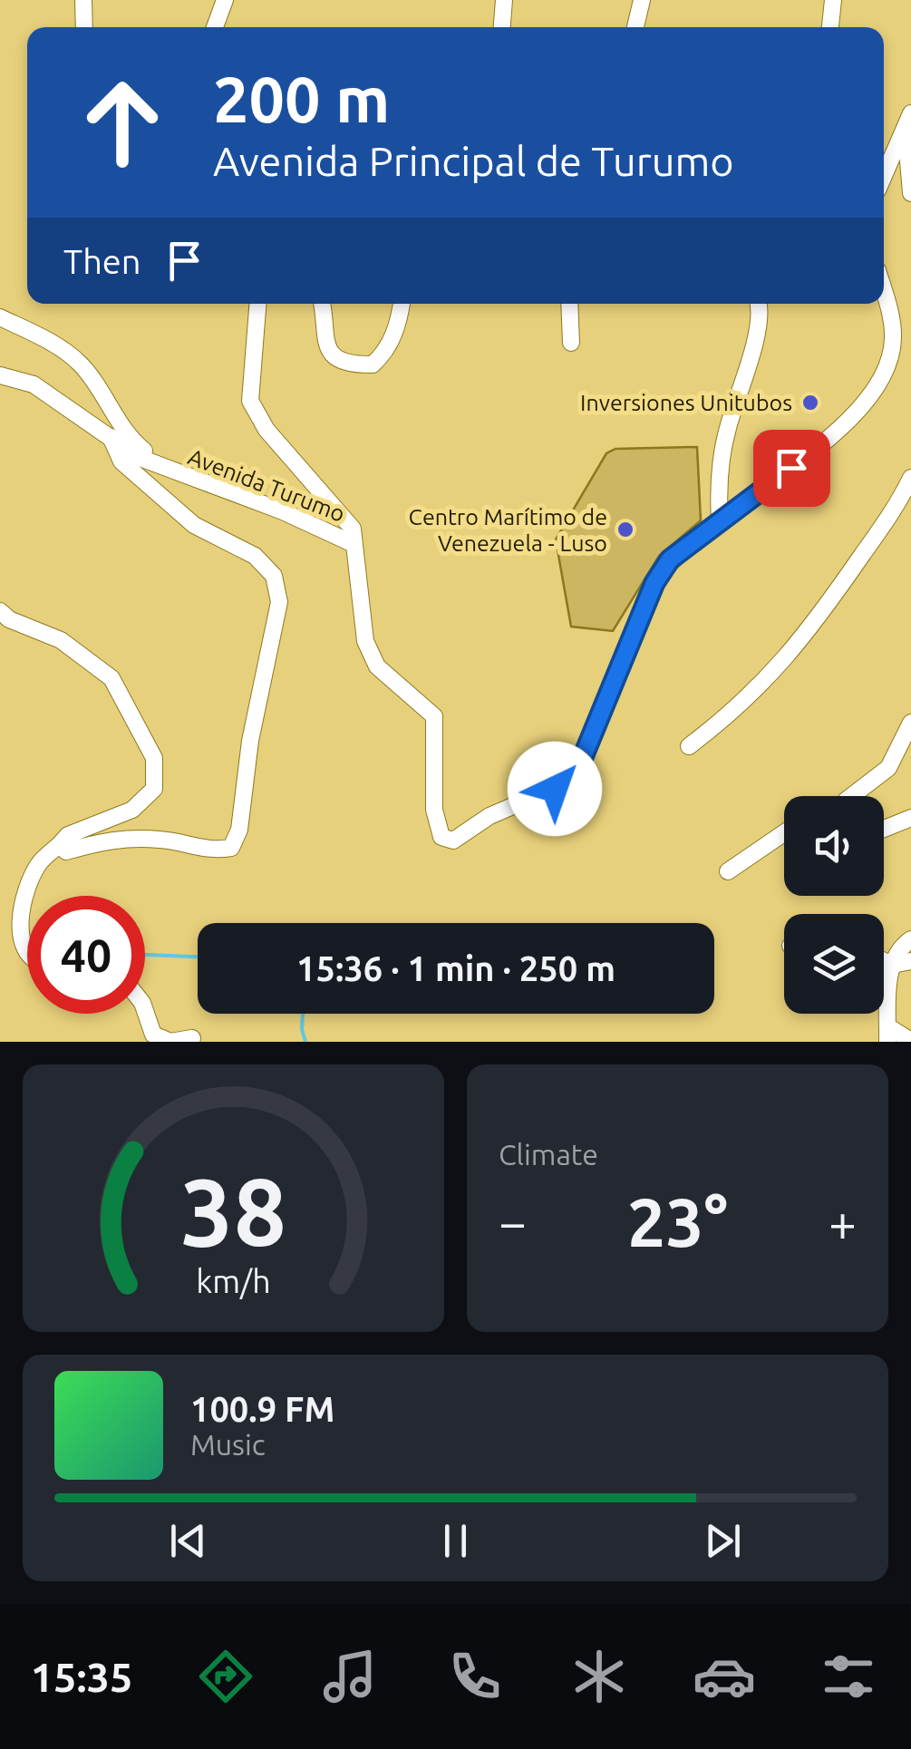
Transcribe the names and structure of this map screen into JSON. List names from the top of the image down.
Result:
{
  "streets": {
    "street": ["Avenida Turumo"]
  },
  "places": ["Inversiones Unitubos", "Centro Marítimo de Venezuela - Luso"],
  "page": {
    "turn": ["200 m", "Avenida Principal de Turumo"],
    "then": "Then",
    "limit": "40",
    "trip": "15:36 · 1 min · 250 m",
    "tile": "Climate",
    "heat": ["−", "23°", "+"],
    "song": ["100.9 FM", "Music"],
    "tabs": "15:35",
    "gauge": ["38", "km/h"]
  }
}
